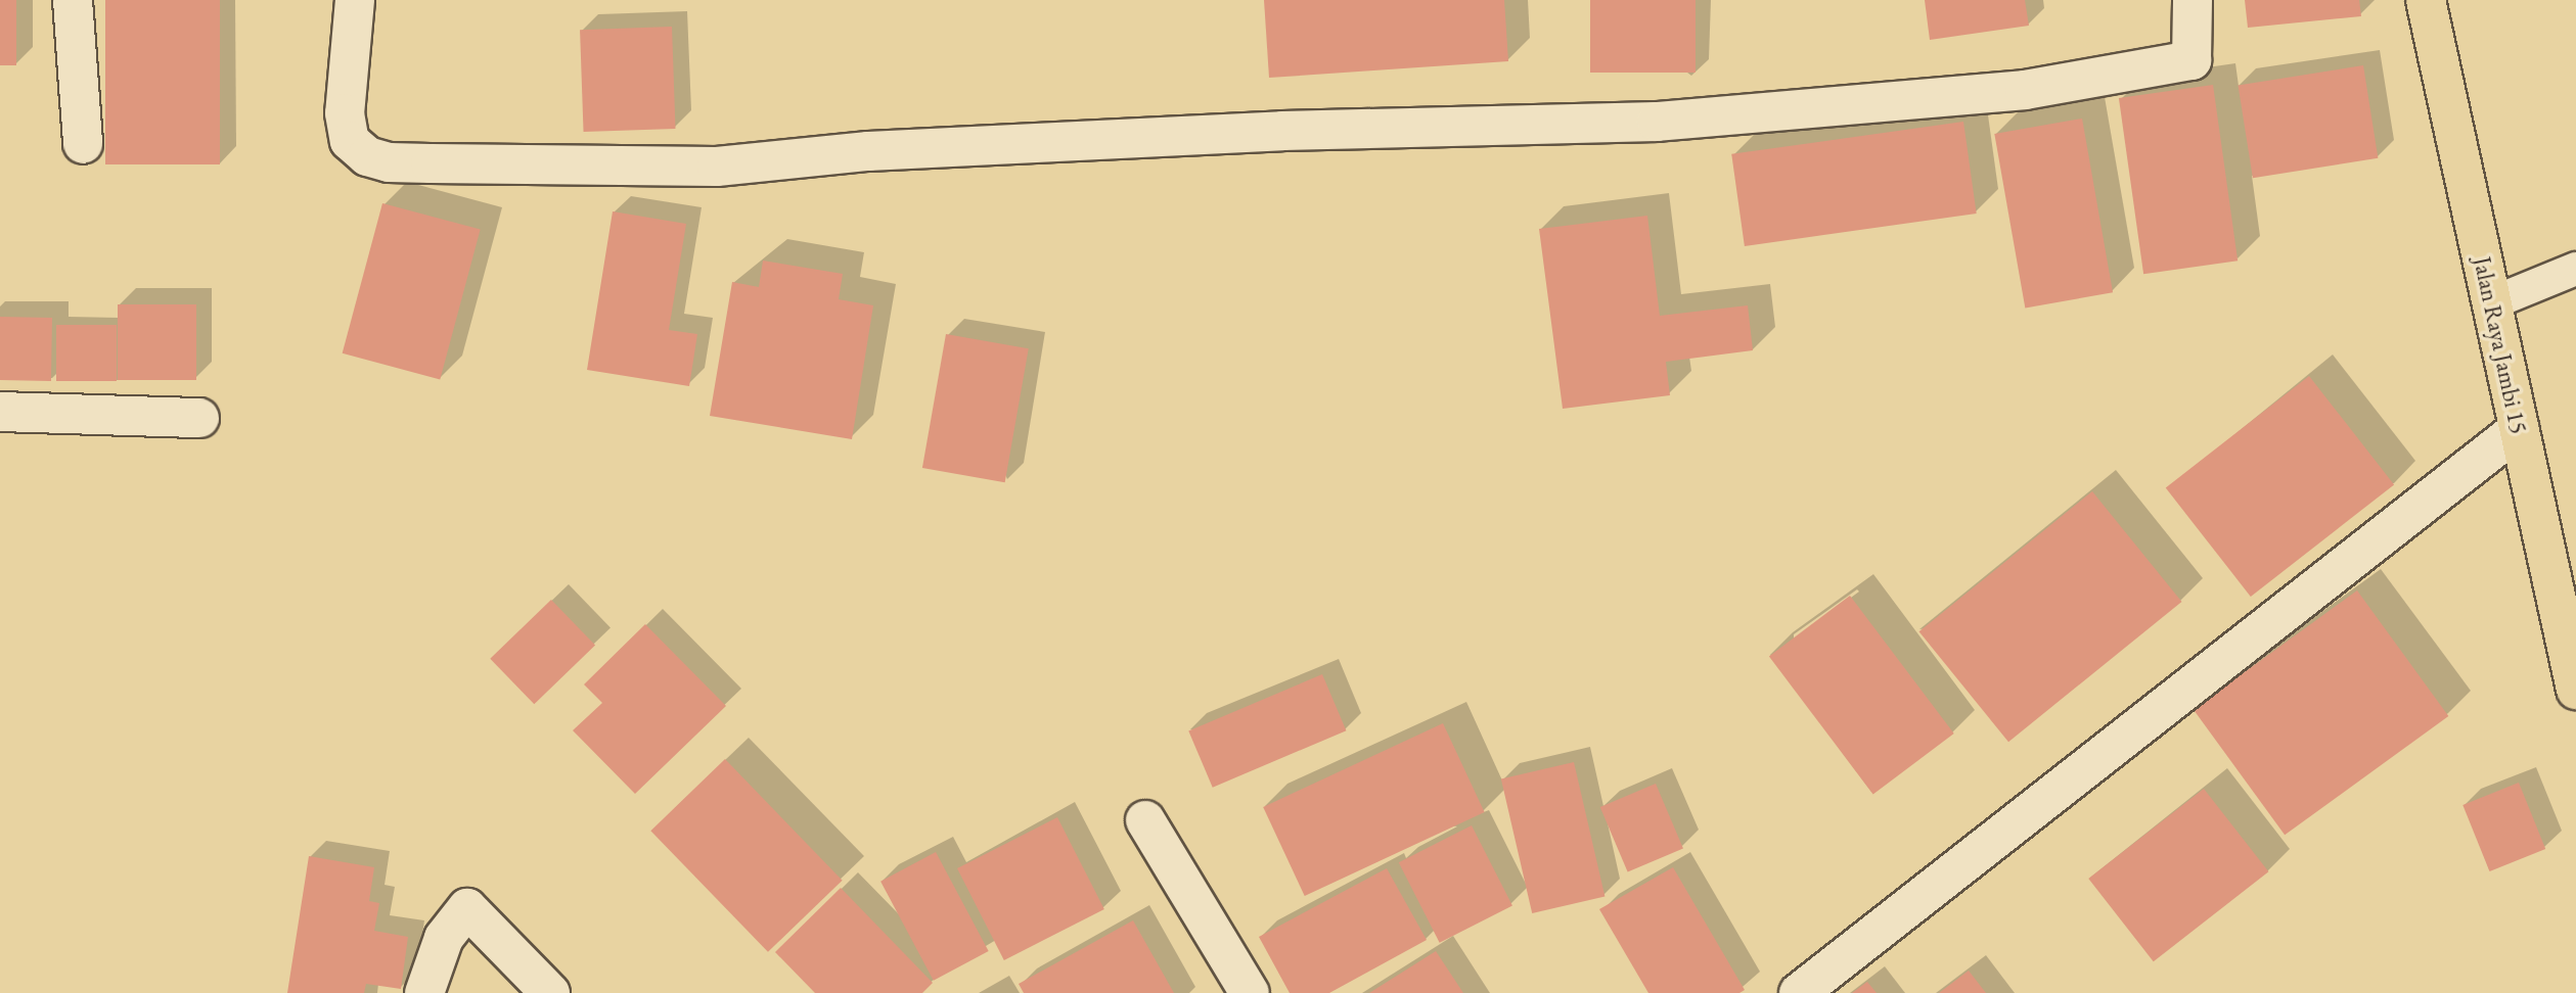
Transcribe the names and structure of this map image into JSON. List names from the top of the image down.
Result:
{
  "streets": {
    "highway": ["Jalan Raya Jambi 15"]
  }
}
